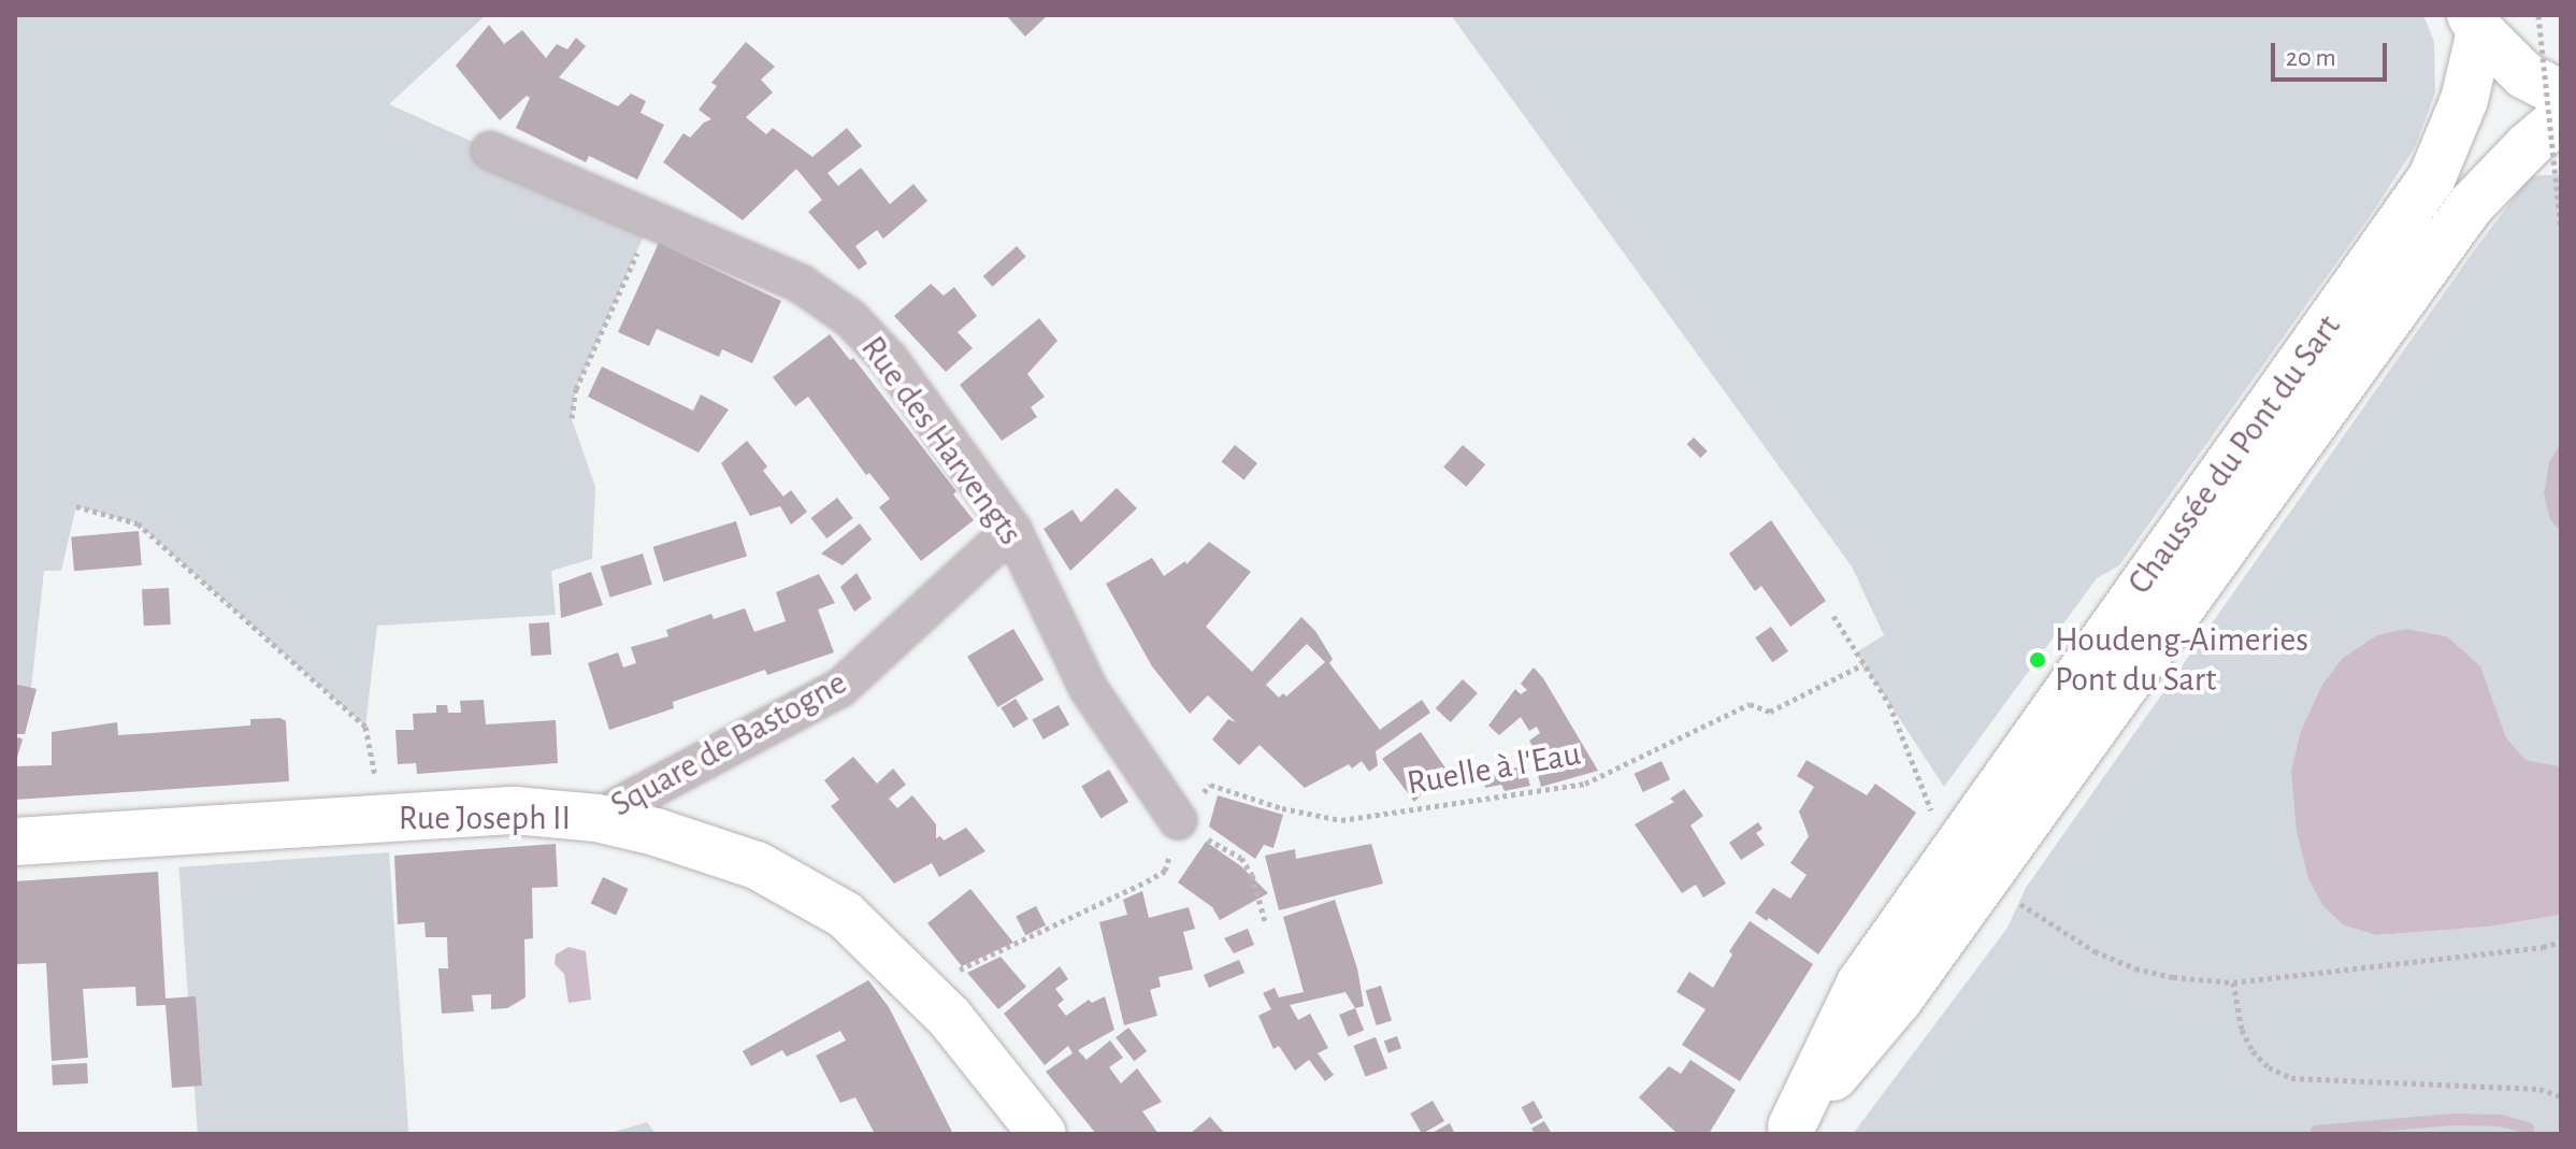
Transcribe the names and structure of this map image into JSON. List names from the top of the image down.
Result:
{
  "streets": {
    "main road": ["Chaussée du Pont du Sart", "Rue Joseph II"],
    "street": ["Rue des Harvengts", "Square de Bastogne"],
    "path": ["Ruelle à l'Eau"]
  },
  "crossings": [
    ["Rue des Harvengts", "Square de Bastogne"],
    ["Rue des Harvengts", "Ruelle à l'Eau"],
    ["Square de Bastogne", "Rue Joseph II"]
  ],
  "places": ["Houdeng-Aimeries Pont du Sart"],
  "scale_bar": "20 m"
}
